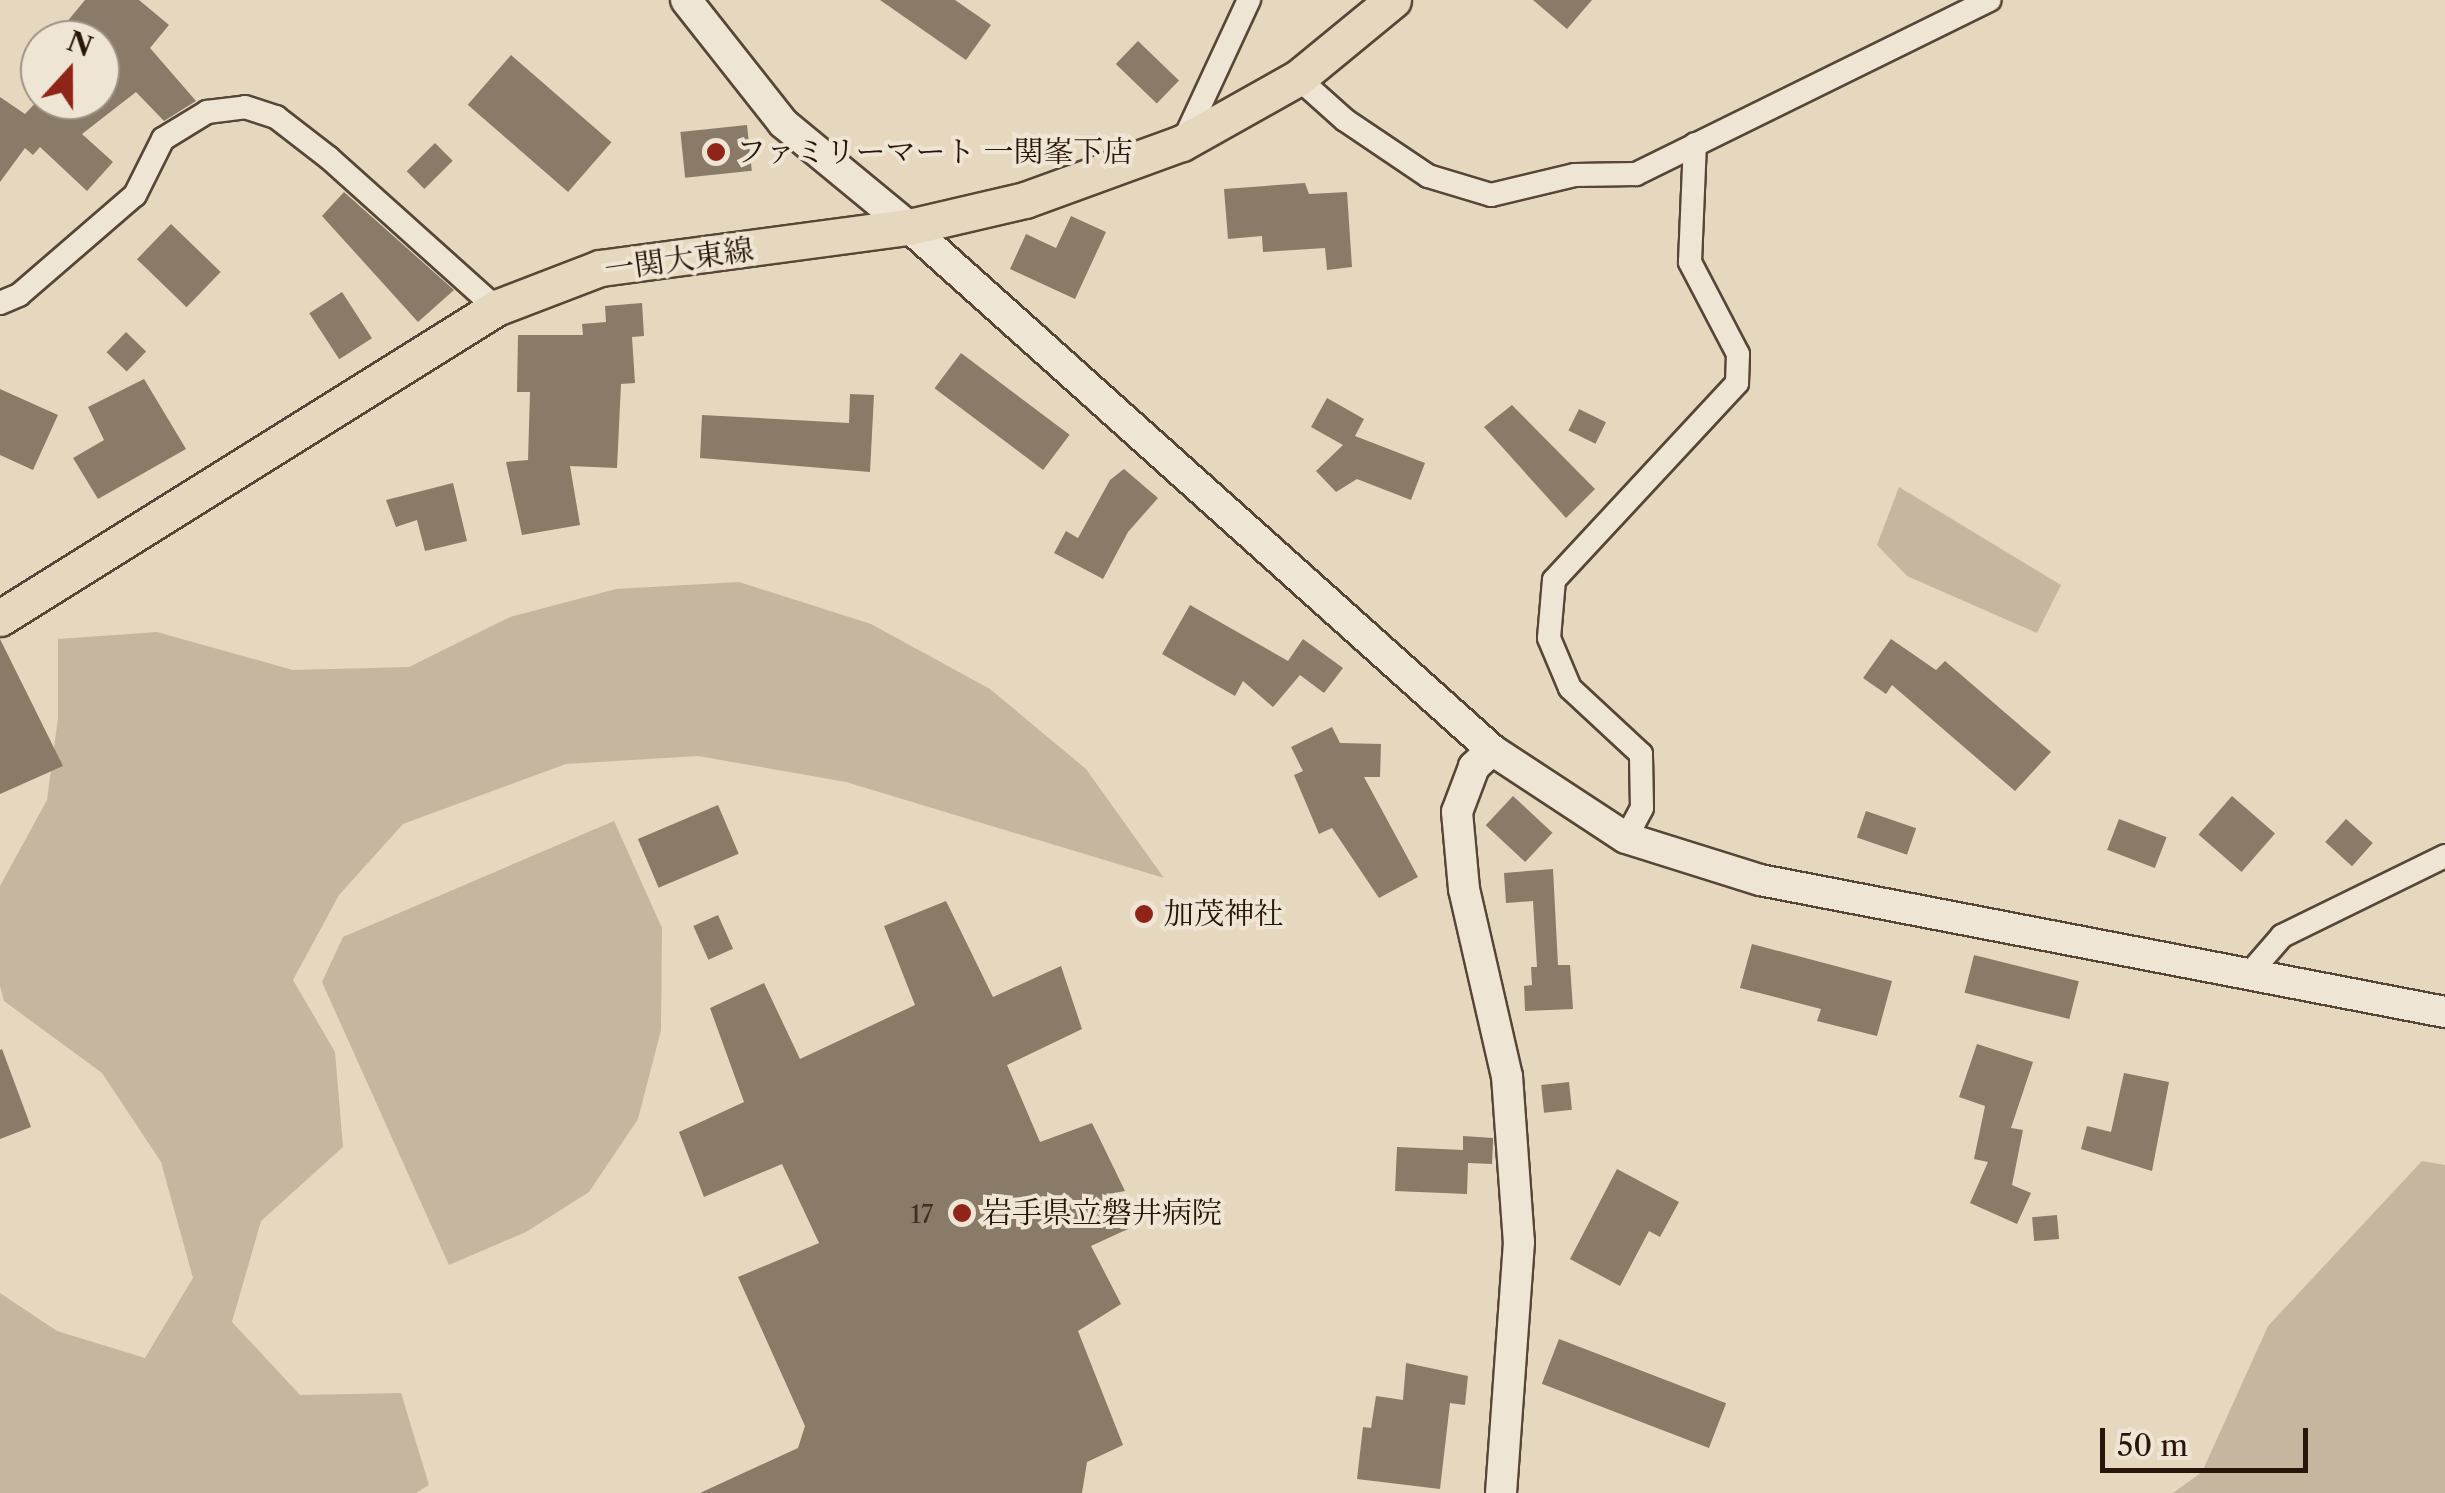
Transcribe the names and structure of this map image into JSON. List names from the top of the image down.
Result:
{
  "streets": {
    "main road": ["一関大東線"]
  },
  "places": ["ファミリーマート 一関峯下店", "加茂神社", "岩手県立磐井病院"],
  "house_numbers": ["17"],
  "scale_bar": "50 m",
  "north": "top"
}
